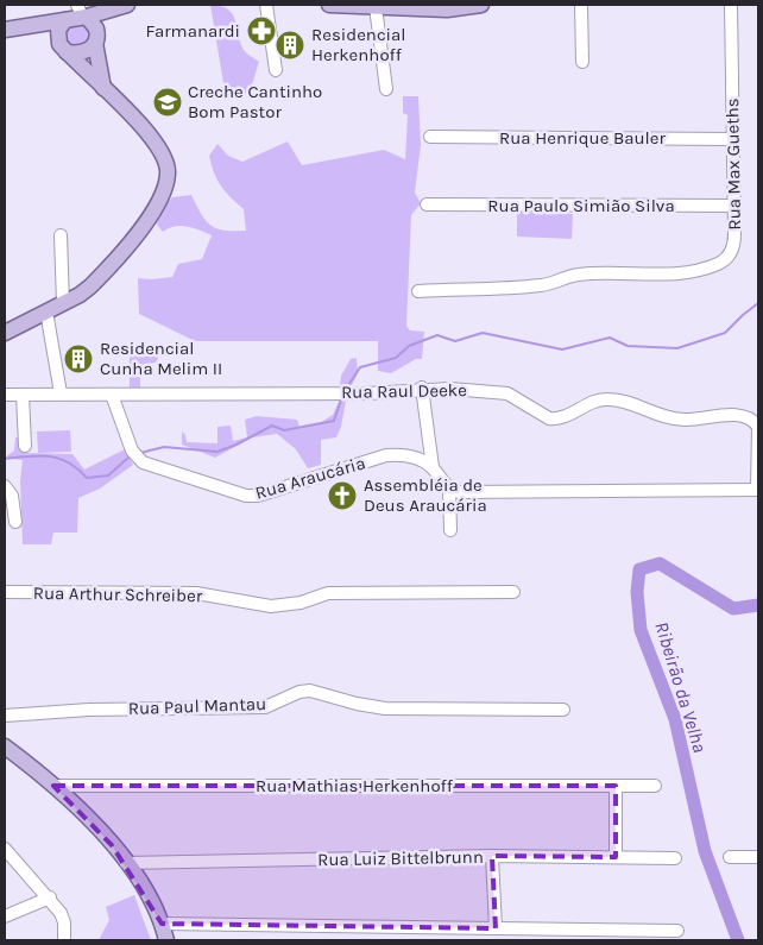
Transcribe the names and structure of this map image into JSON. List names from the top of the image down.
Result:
{
  "streets": {
    "street": [
      "Rua Henrique Bauler",
      "Rua Max Gueths",
      "Rua Paulo Simião Silva",
      "Rua Raul Deeke",
      "Rua Araucária",
      "Rua Arthur Schreiber",
      "Rua Paul Mantau",
      "Rua Mathias Herkenhoff",
      "Rua Luiz Bittelbrunn"
    ]
  },
  "crossings": [
    ["Rua Henrique Bauler", "Rua Max Gueths"],
    ["Rua Max Gueths", "Rua Paulo Simião Silva"],
    ["Rua Raul Deeke", "Rua Araucária"]
  ],
  "water": ["Ribeirão da Velha"],
  "places": {
    "pharmacy": ["Farmanardi"],
    "building": ["Residencial Herkenhoff", "Residencial Cunha Melim II"],
    "school or university": ["Creche Cantinho Bom Pastor"],
    "church": ["Assembléia de Deus Araucária"]
  }
}
